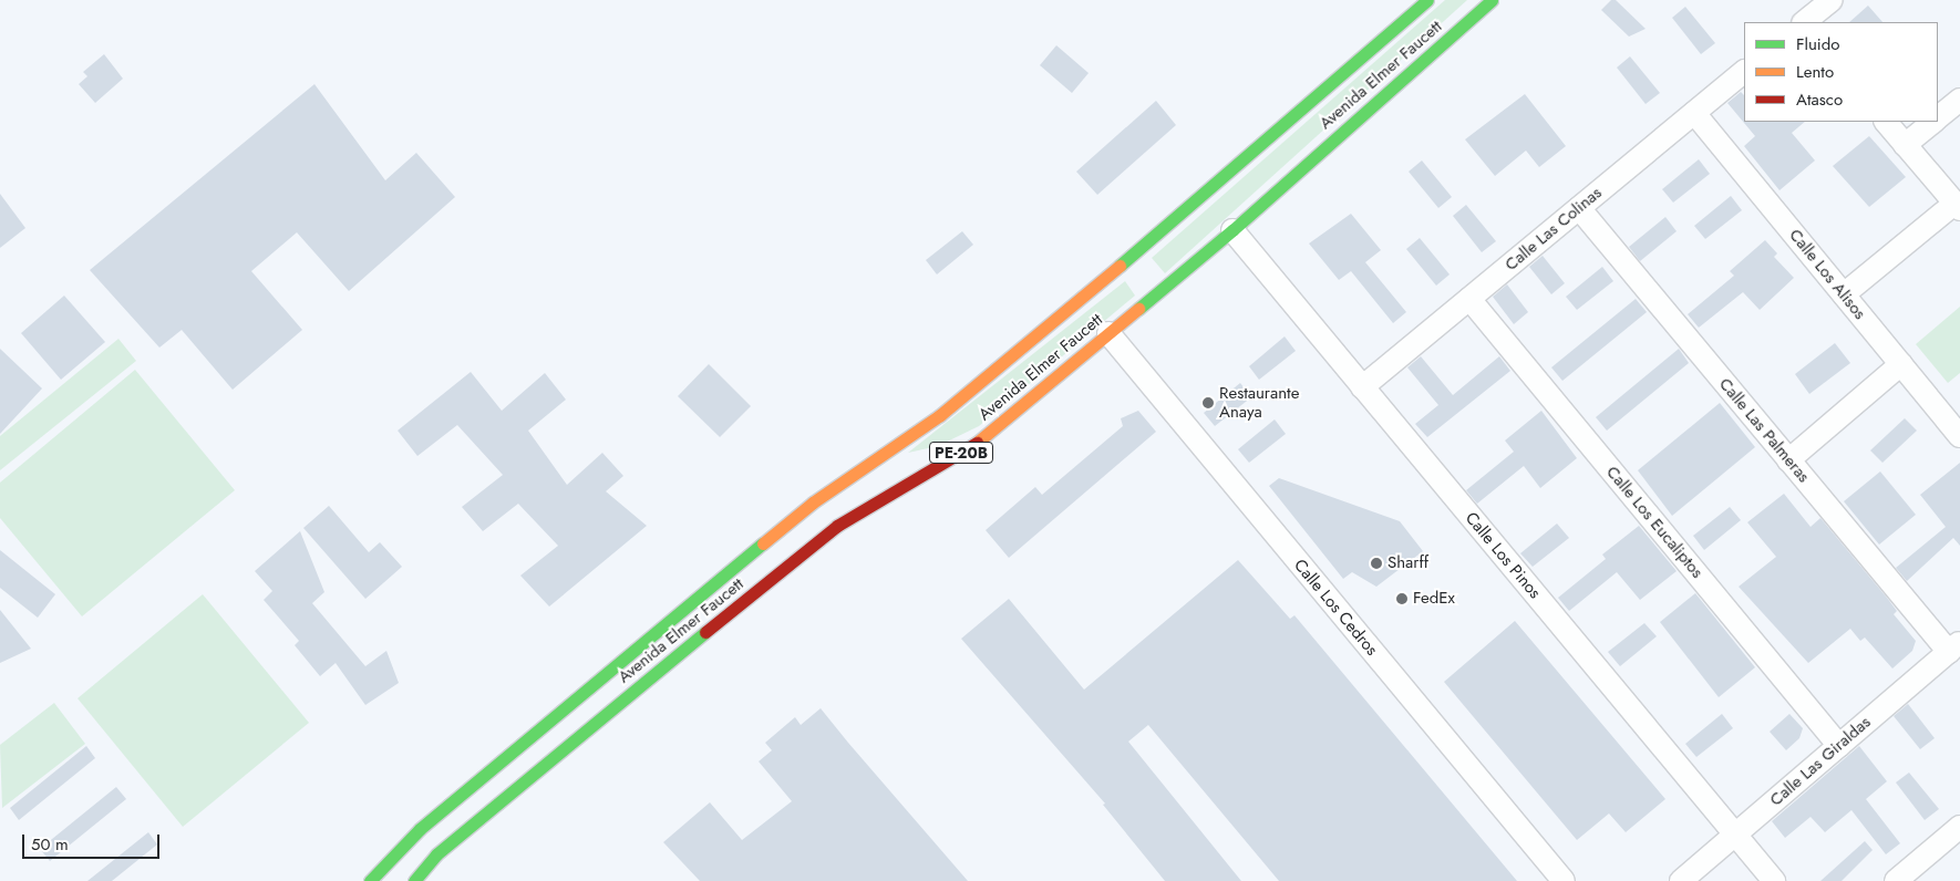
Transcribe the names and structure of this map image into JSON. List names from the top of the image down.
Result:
{
  "streets": {
    "highway": ["Avenida Elmer Faucett", "PE-20B"],
    "street": [
      "Calle Las Colinas",
      "Calle Los Alisos",
      "Calle Las Palmeras",
      "Calle Los Eucaliptos",
      "Calle Los Pinos",
      "Calle Los Cedros",
      "Calle Las Giraldas"
    ]
  },
  "crossings": [
    ["Avenida Elmer Faucett", "Calle Los Pinos"],
    ["Avenida Elmer Faucett", "Calle Los Cedros"],
    ["Calle Las Colinas", "Calle Los Alisos"],
    ["Calle Las Colinas", "Calle Las Palmeras"],
    ["Calle Las Colinas", "Calle Los Eucaliptos"],
    ["Calle Las Colinas", "Calle Los Pinos"],
    ["Calle Las Palmeras", "Calle Las Giraldas"],
    ["Calle Los Eucaliptos", "Calle Las Giraldas"],
    ["Calle Los Pinos", "Calle Las Giraldas"]
  ],
  "places": ["Restaurante Anaya", "Sharff", "FedEx"],
  "legend": ["Fluido", "Lento", "Atasco"],
  "scale_bar": "50 m"
}
